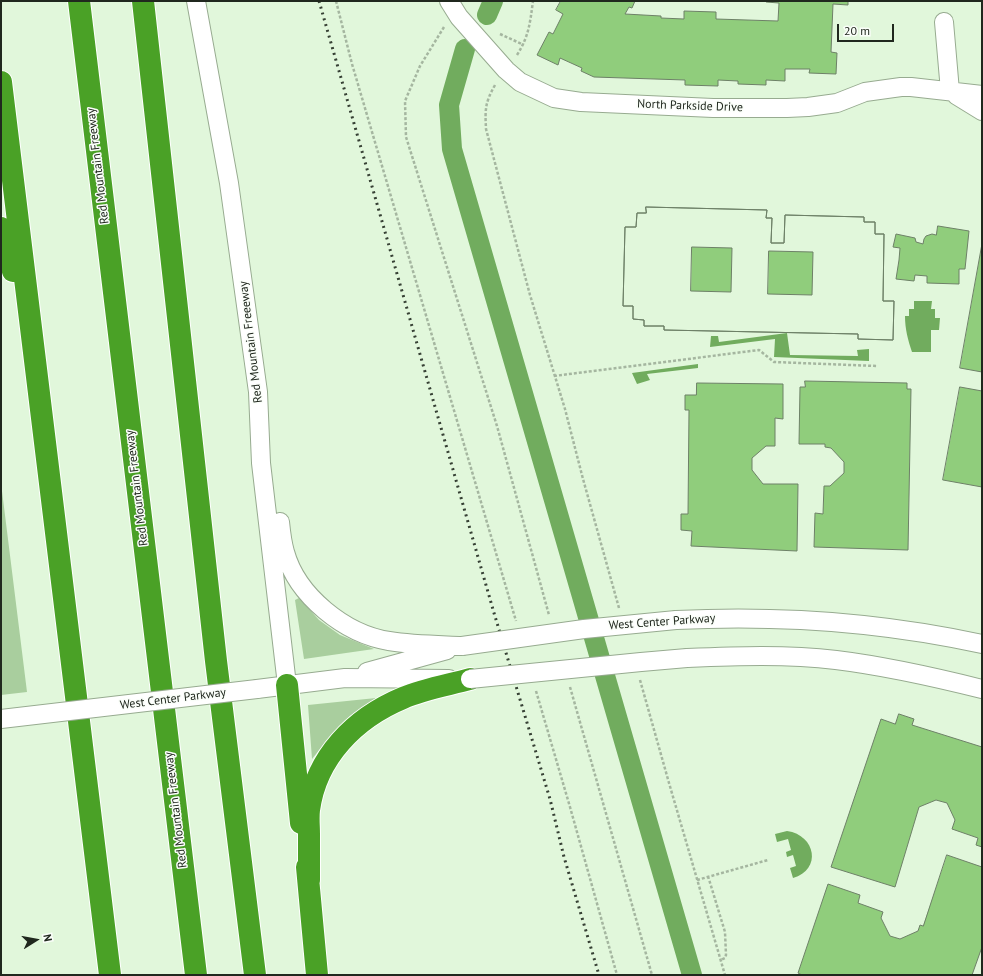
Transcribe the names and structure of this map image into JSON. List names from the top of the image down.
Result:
{
  "streets": {
    "highway": ["Red Mountain Freeway"],
    "street": ["North Parkside Drive", "Red Mountain Freeeway", "West Center Parkway"]
  },
  "crossings": [
    ["Red Mountain Freeeway", "West Center Parkway"]
  ],
  "scale_bar": "20 m",
  "north": "right"
}
